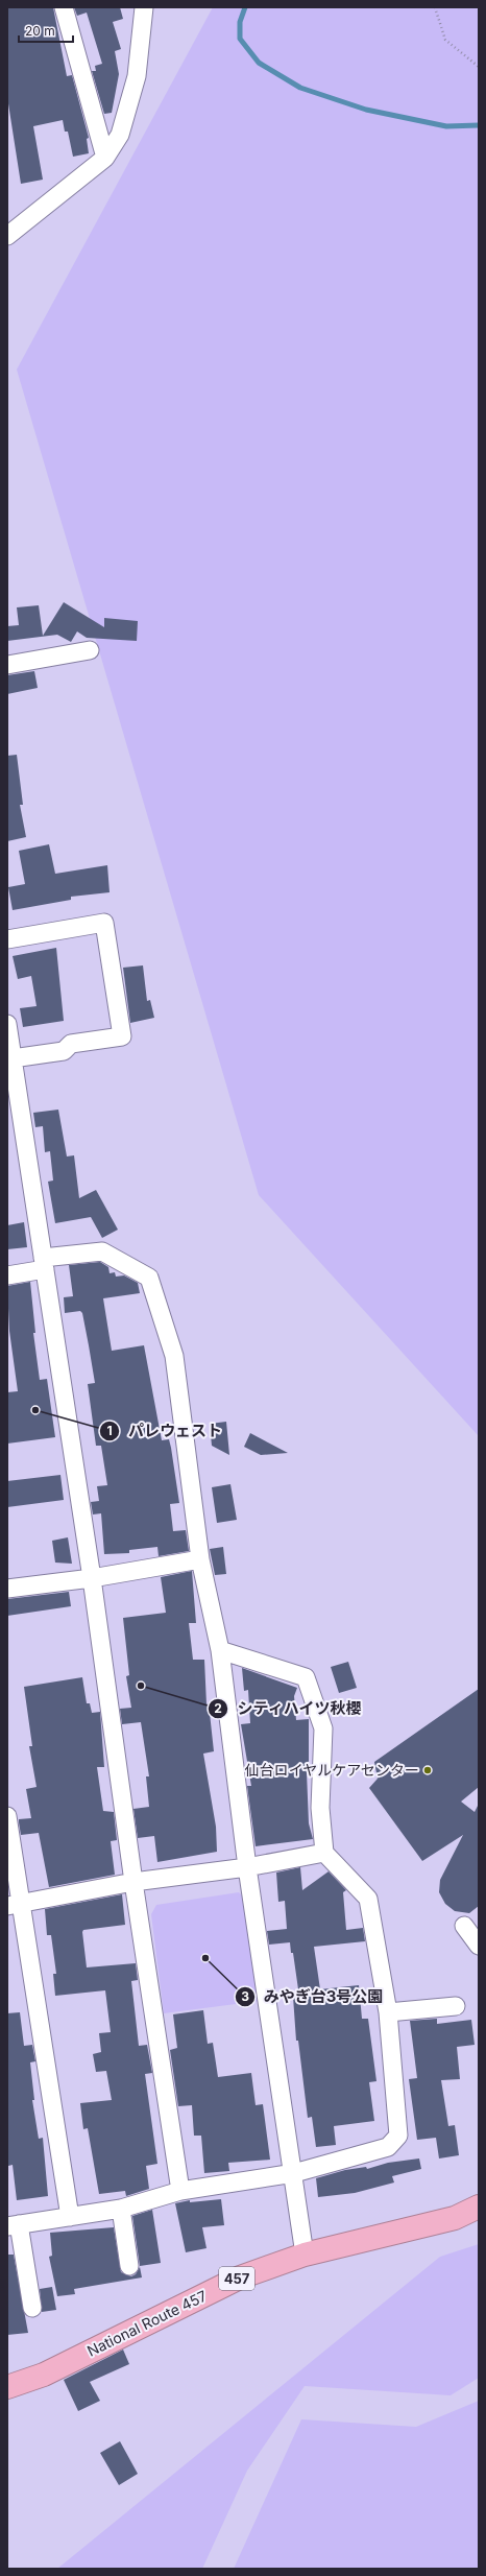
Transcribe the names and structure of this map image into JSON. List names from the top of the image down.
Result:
{
  "streets": {
    "highway": ["457", "National Route 457"]
  },
  "places": [
    "パレウェスト",
    "シティハイツ秋櫻",
    "仙台ロイヤルケアセンター",
    "みやぎ台3号公園"
  ],
  "scale_bar": "20 m"
}
